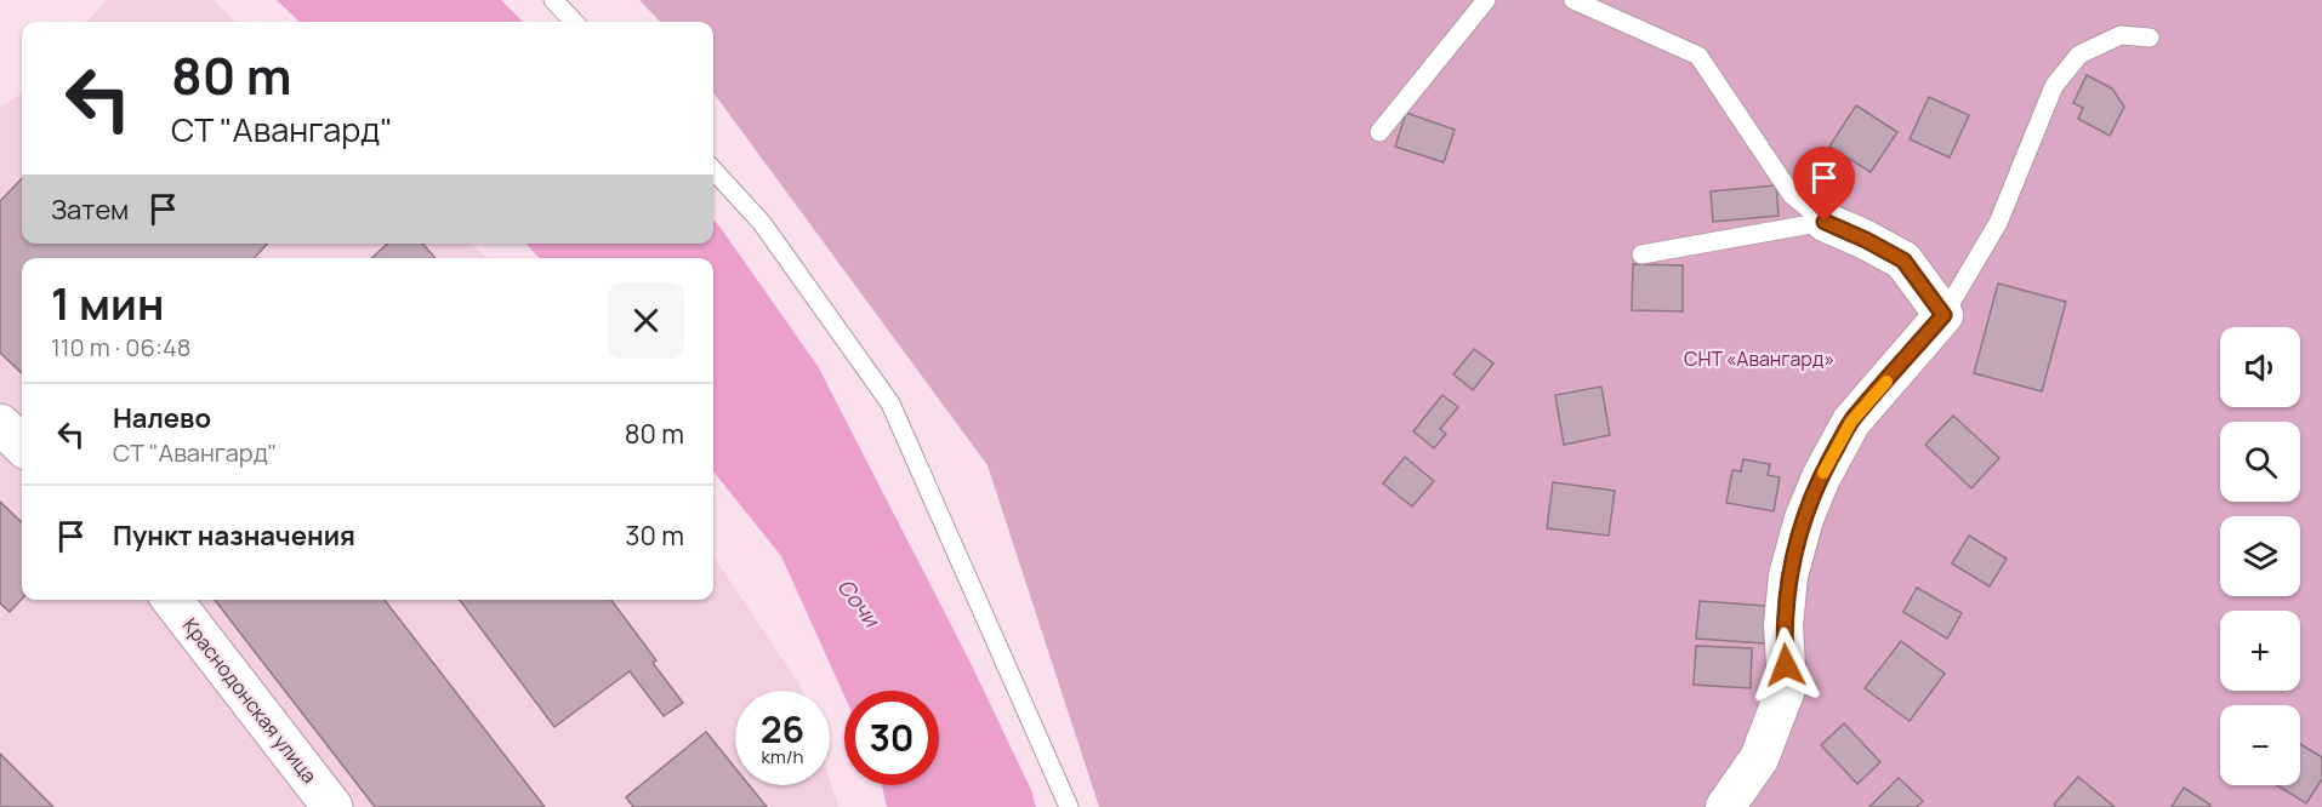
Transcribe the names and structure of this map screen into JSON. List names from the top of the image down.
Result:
{
  "streets": {
    "street": ["Краснодонская улица"]
  },
  "water": ["Сочи"],
  "parks": ["СНТ «Авангард»"],
  "page": {
    "turn": ["80 m", "СТ \"Авангард\""],
    "then": "Затем",
    "heading": ["1 мин", "110 m · 06:48"],
    "map_buttons": ["+", "−"],
    "list": [
      {
        "name": "Налево",
        "note": "СТ \"Авангард\"",
        "value": "80 m"
      },
      {
        "name": "Пункт назначения",
        "value": "30 m"
      }
    ],
    "speed": "26 km/h",
    "limit": "30"
  }
}
